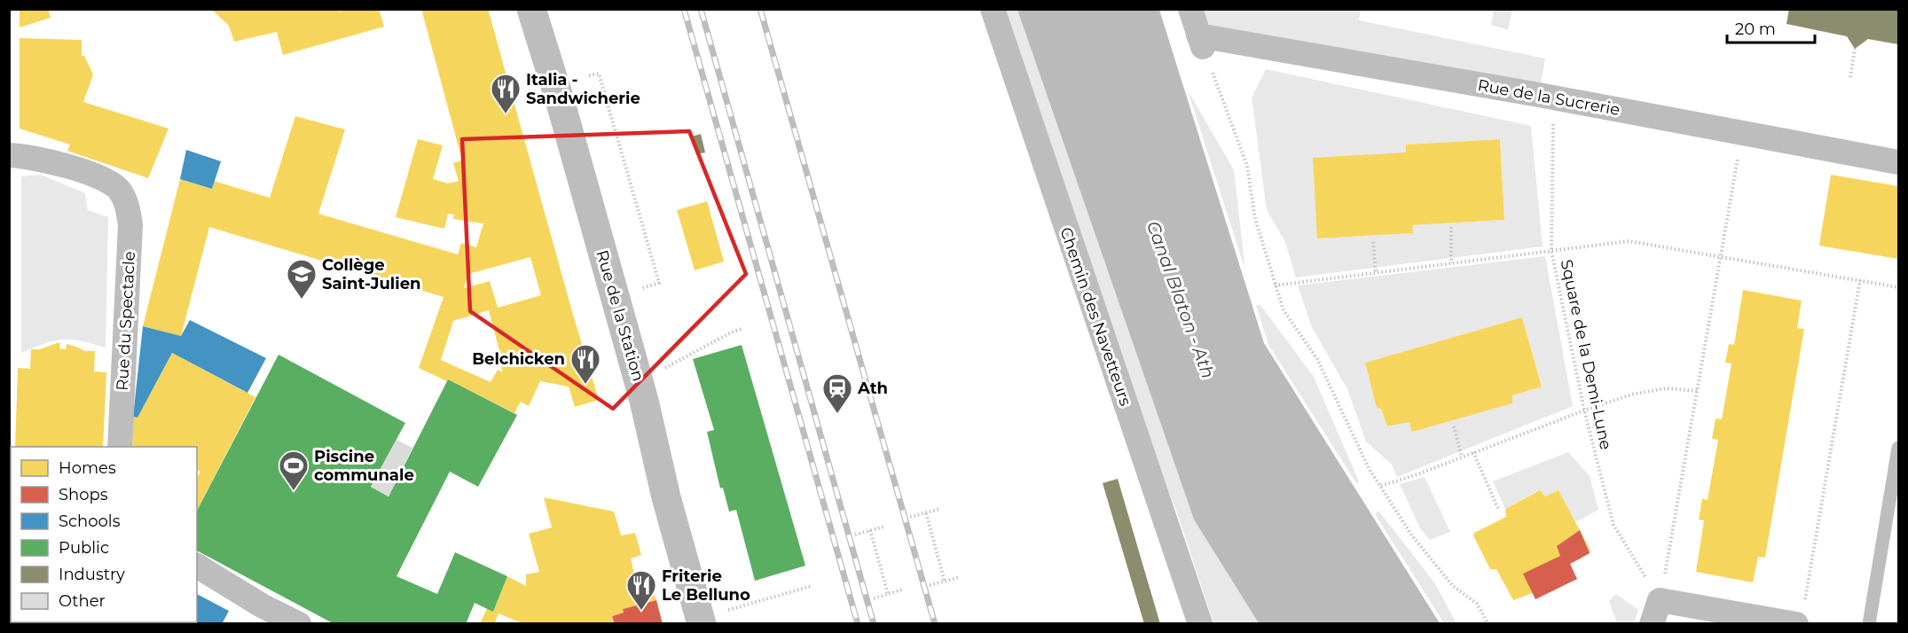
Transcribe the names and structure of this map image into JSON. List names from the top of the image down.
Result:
{
  "streets": {
    "street": [
      "Rue de la Sucrerie",
      "Rue de la Station",
      "Chemin des Navetteurs",
      "Rue du Spectacle"
    ],
    "path": ["Square de la Demi-Lune"]
  },
  "crossings": [
    ["Rue de la Sucrerie", "Square de la Demi-Lune"]
  ],
  "water": ["Canal Blaton - Ath"],
  "places": {
    "restaurant": ["Italia - Sandwicherie", "Belchicken", "Friterie Le Belluno"],
    "school or university": ["Collège Saint-Julien"],
    "station": ["Ath"],
    "sports": ["Piscine communale"]
  },
  "legend": [
    "Homes",
    "Shops",
    "Schools",
    "Public",
    "Industry",
    "Other"
  ],
  "scale_bar": "20 m"
}
